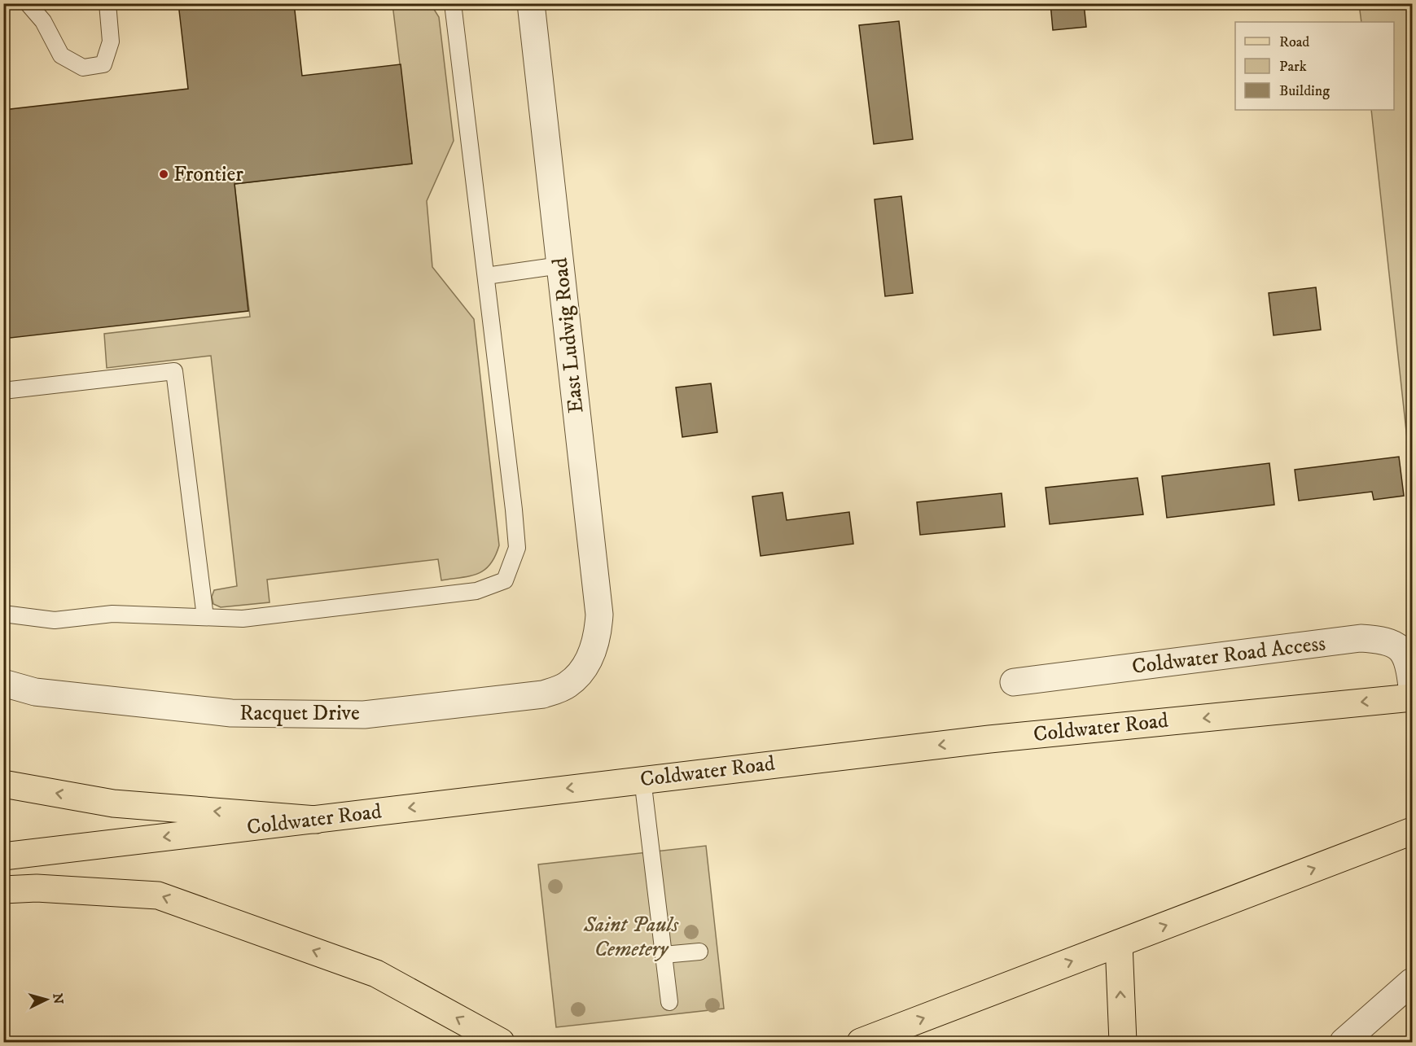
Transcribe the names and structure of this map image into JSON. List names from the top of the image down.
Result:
{
  "streets": {
    "main road": ["Coldwater Road"],
    "street": ["East Ludwig Road", "Coldwater Road Access", "Racquet Drive"]
  },
  "crossings": [
    ["East Ludwig Road", "Racquet Drive"]
  ],
  "parks": ["Saint Pauls Cemetery"],
  "places": ["Frontier"],
  "legend": ["Road", "Park", "Building"],
  "north": "right"
}
